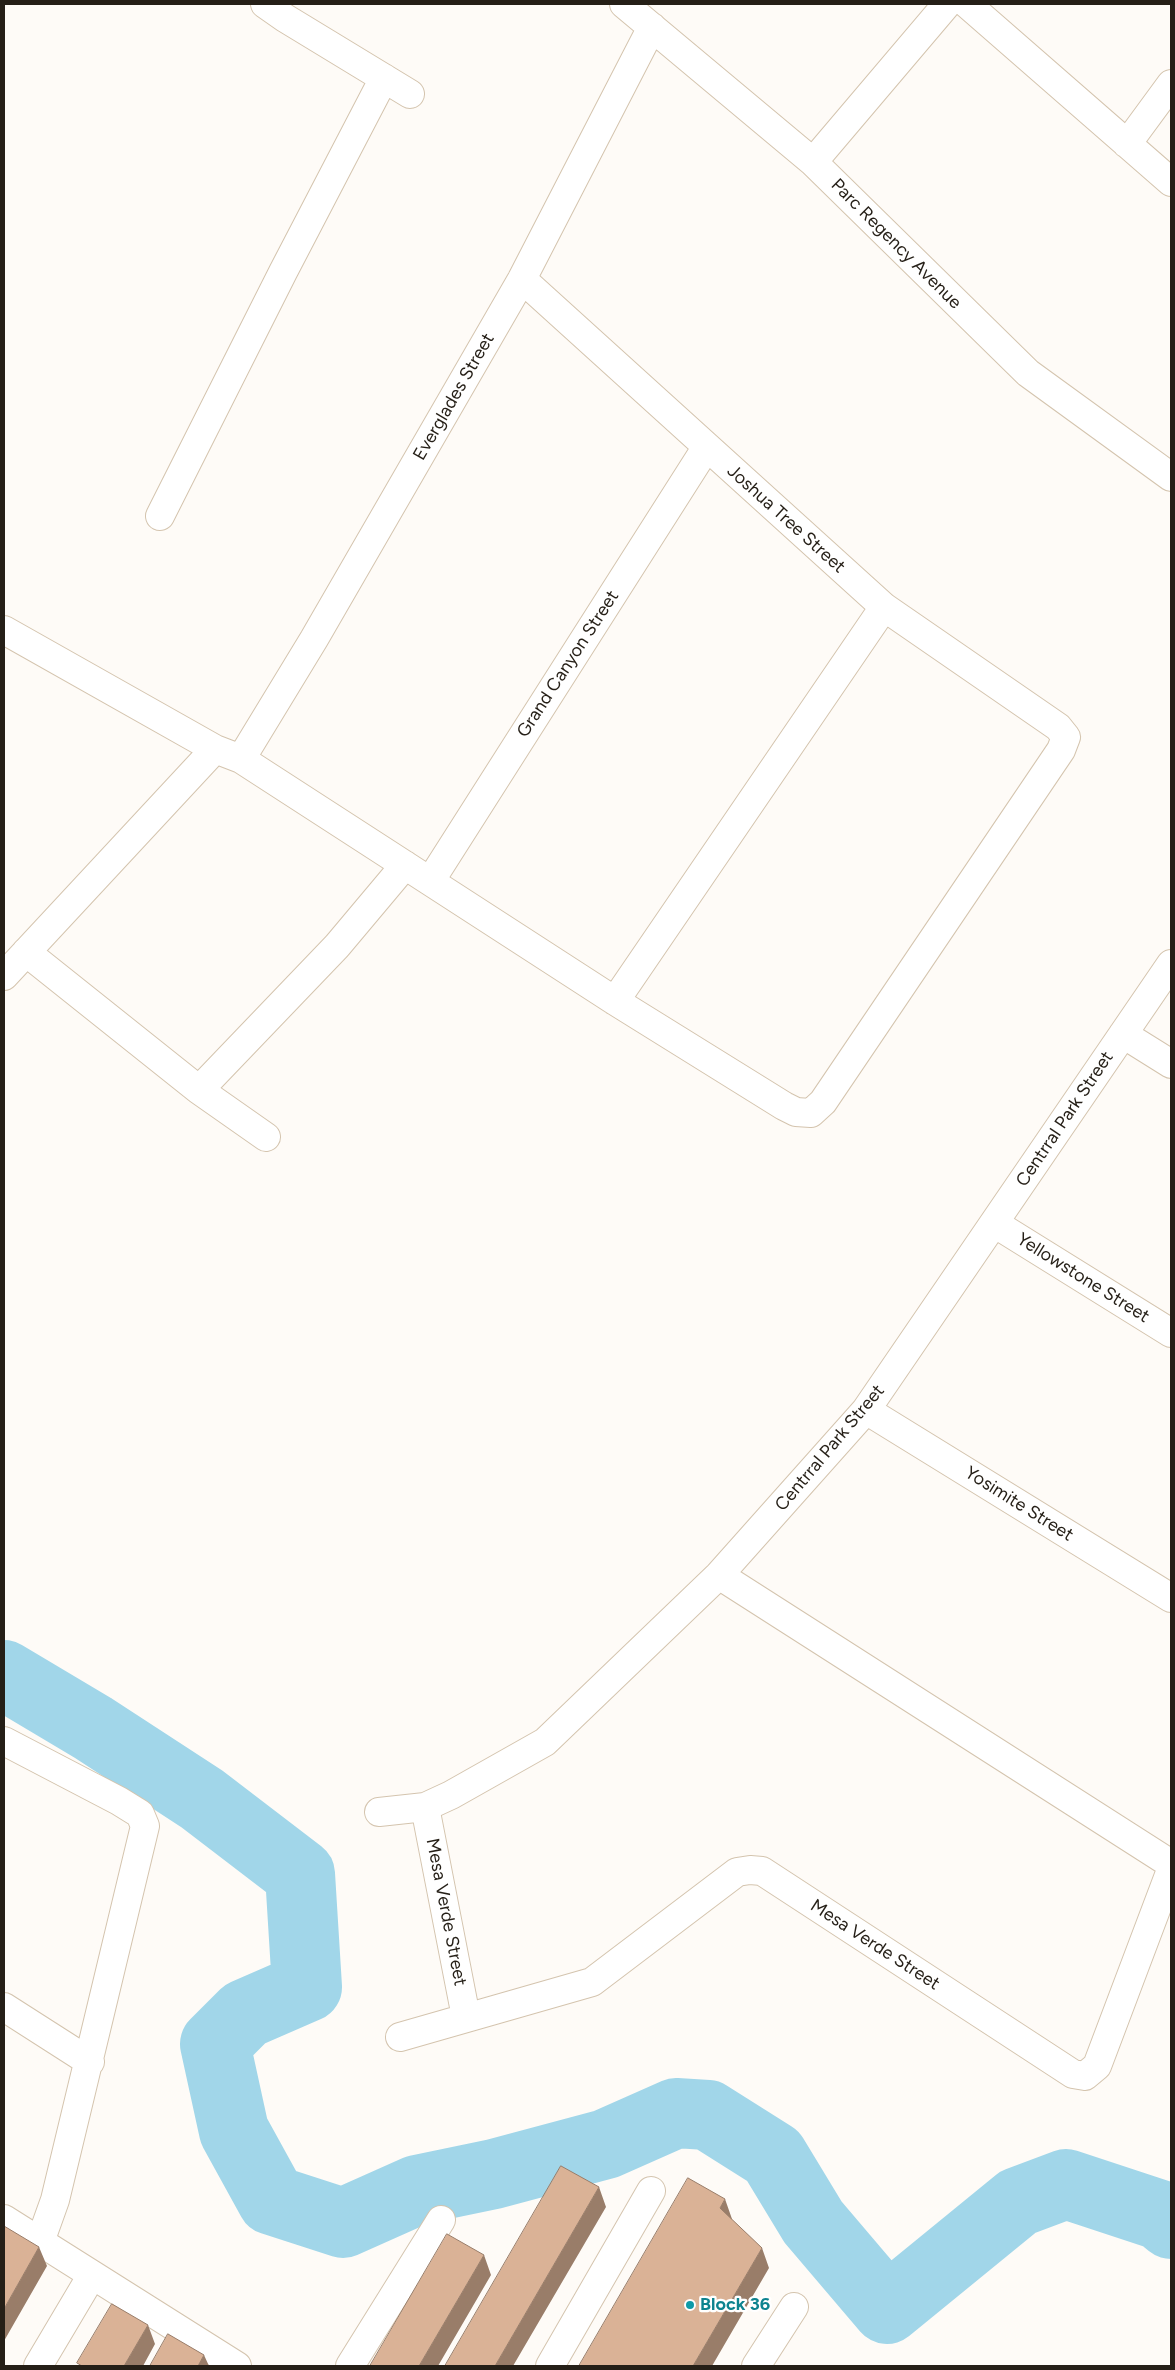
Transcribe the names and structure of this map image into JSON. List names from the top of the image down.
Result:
{
  "streets": {
    "street": [
      "Parc Regency Avenue",
      "Everglades Street",
      "Joshua Tree Street",
      "Grand Canyon Street",
      "Centrral Park Street",
      "Yellowstone Street",
      "Yosimite Street",
      "Mesa Verde Street"
    ]
  },
  "crossings": [
    ["Parc Regency Avenue", "Everglades Street"],
    ["Everglades Street", "Joshua Tree Street"],
    ["Joshua Tree Street", "Grand Canyon Street"],
    ["Centrral Park Street", "Yellowstone Street"],
    ["Centrral Park Street", "Yosimite Street"],
    ["Centrral Park Street", "Mesa Verde Street"]
  ],
  "places": ["Block 36"]
}
